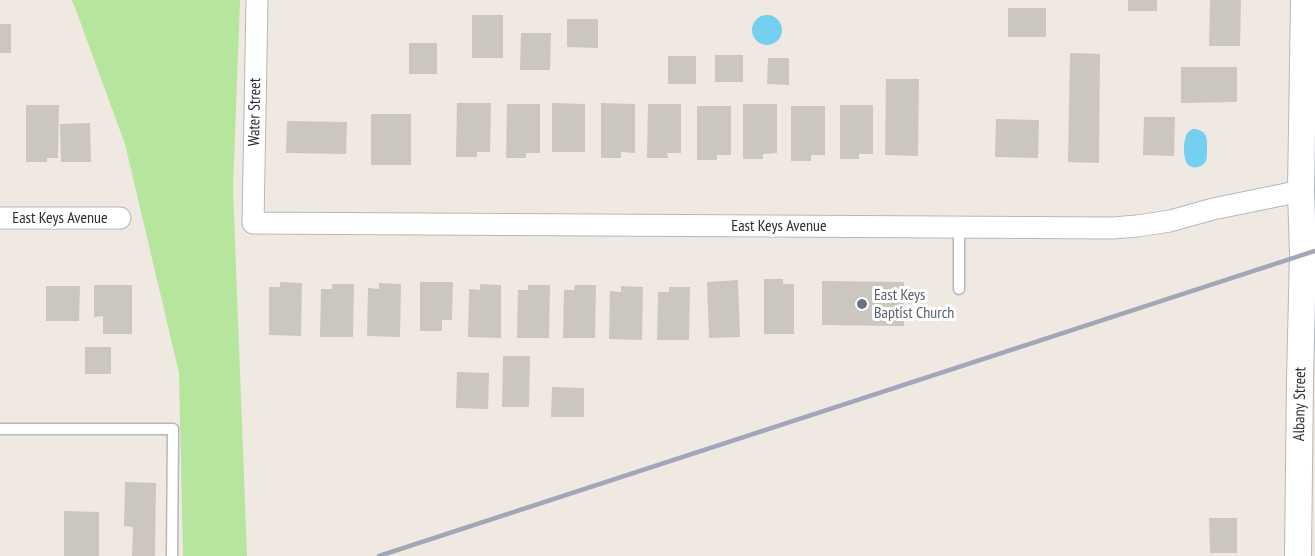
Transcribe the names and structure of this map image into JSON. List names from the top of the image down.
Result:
{
  "streets": {
    "street": ["Water Street", "East Keys Avenue", "Albany Street"]
  },
  "crossings": [
    ["Water Street", "East Keys Avenue"],
    ["East Keys Avenue", "Albany Street"]
  ],
  "places": ["East Keys Baptist Church"]
}
